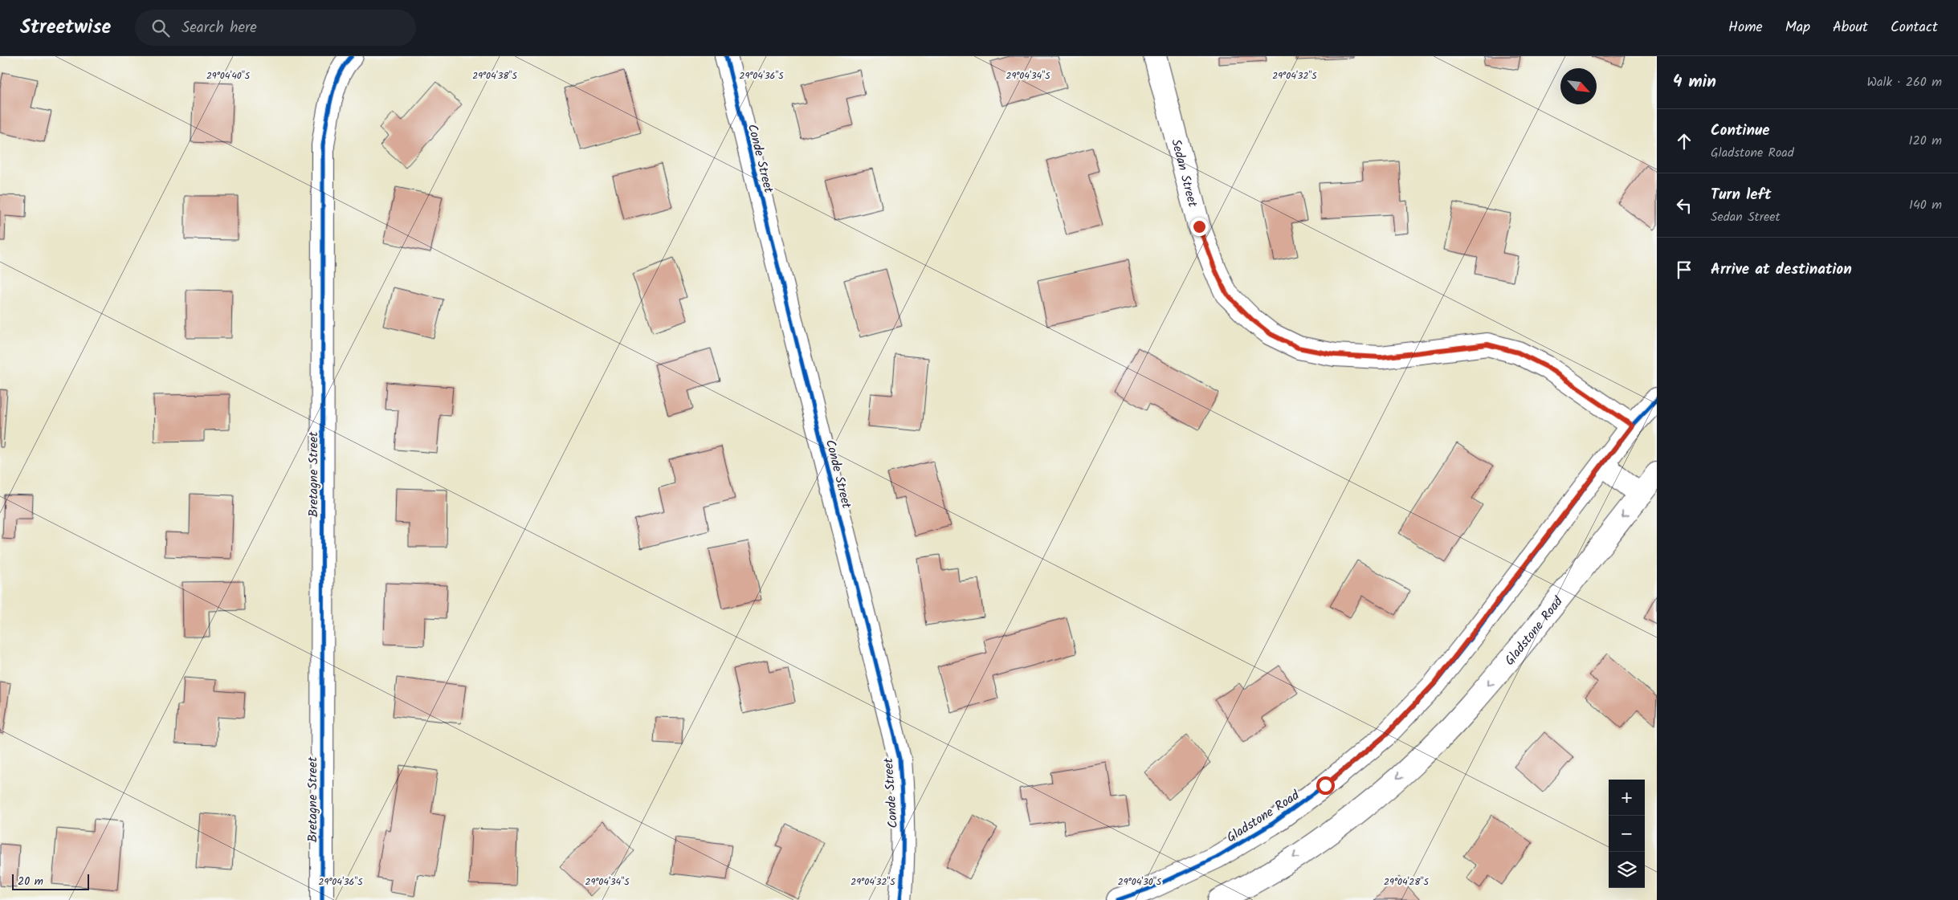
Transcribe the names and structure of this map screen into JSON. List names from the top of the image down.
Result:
{
  "streets": {
    "street": [
      "Conde Street",
      "Sedan Street",
      "Bretagne Street",
      "Gladstone Road"
    ]
  },
  "crossings": [
    ["Sedan Street", "Gladstone Road"]
  ],
  "scale_bar": "20 m",
  "north": "bottom right",
  "page": {
    "header": "Streetwise",
    "search": "Search here",
    "nav": [
      "Home",
      "Map",
      "About",
      "Contact"
    ],
    "heading": ["4 min", "Walk · 260 m"],
    "list": [
      ["Continue", "Gladstone Road", "120 m"],
      ["Turn left", "Sedan Street", "140 m"],
      "Arrive at destination"
    ],
    "map_buttons": ["+", "−"],
    "scale": "20 m"
  },
  "coordinates": [
    "29°04'40\"S",
    "29°04'38\"S",
    "29°04'36\"S",
    "29°04'34\"S",
    "29°04'32\"S",
    "29°04'30\"S",
    "29°04'28\"S"
  ]
}
